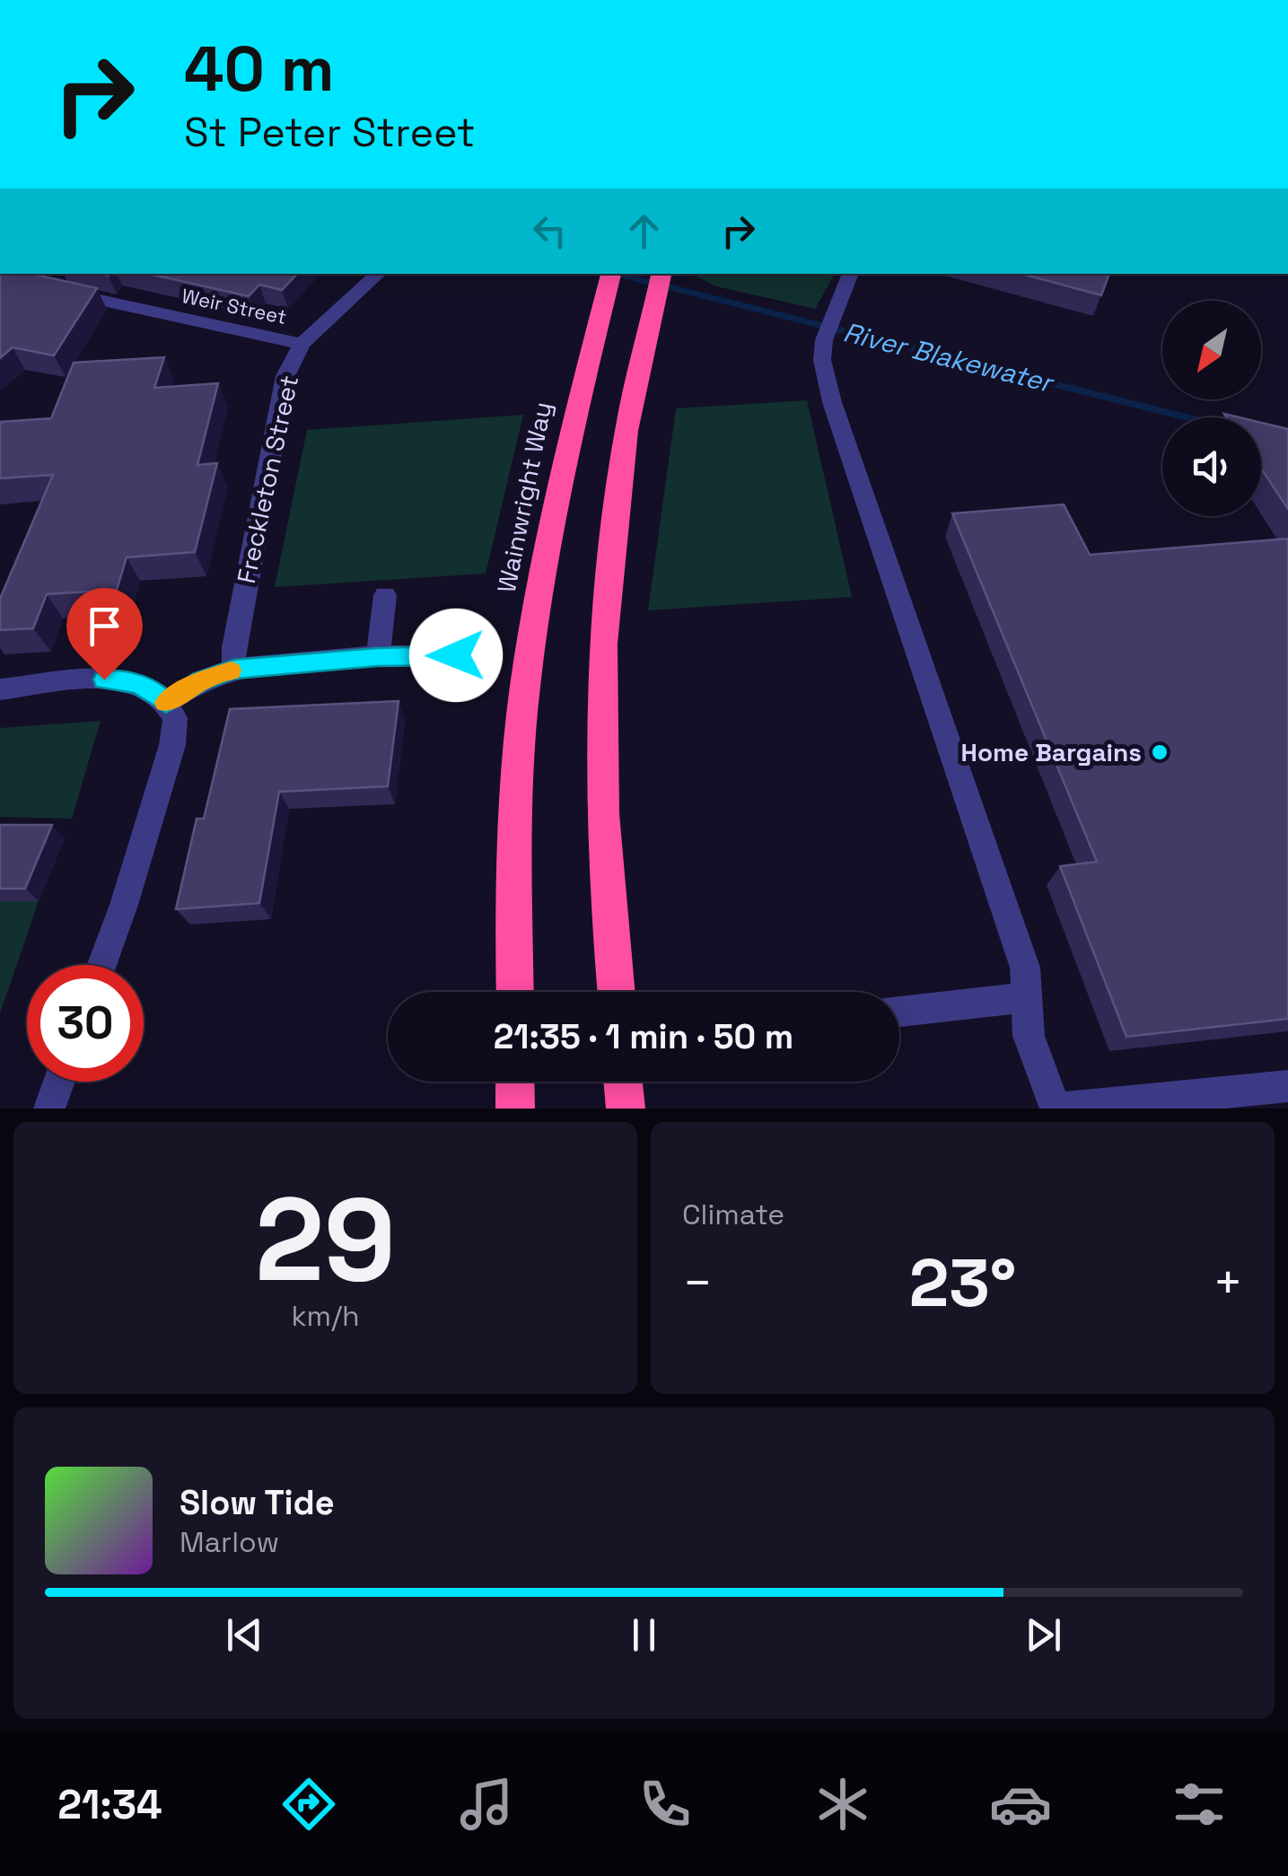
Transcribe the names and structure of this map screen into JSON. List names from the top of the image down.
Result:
{
  "streets": {
    "highway": ["Wainwright Way"],
    "street": ["Weir Street", "Freckleton Street"]
  },
  "crossings": [
    ["Weir Street", "Freckleton Street"]
  ],
  "water": ["River Blakewater"],
  "places": ["Home Bargains"],
  "north": "bottom left",
  "page": {
    "turn": ["40 m", "St Peter Street"],
    "limit": "30",
    "trip": "21:35 · 1 min · 50 m",
    "tile": [
      ["29", "km/h"],
      "Climate"
    ],
    "heat": ["−", "23°", "+"],
    "song": ["Slow Tide", "Marlow"],
    "tabs": "21:34"
  }
}
